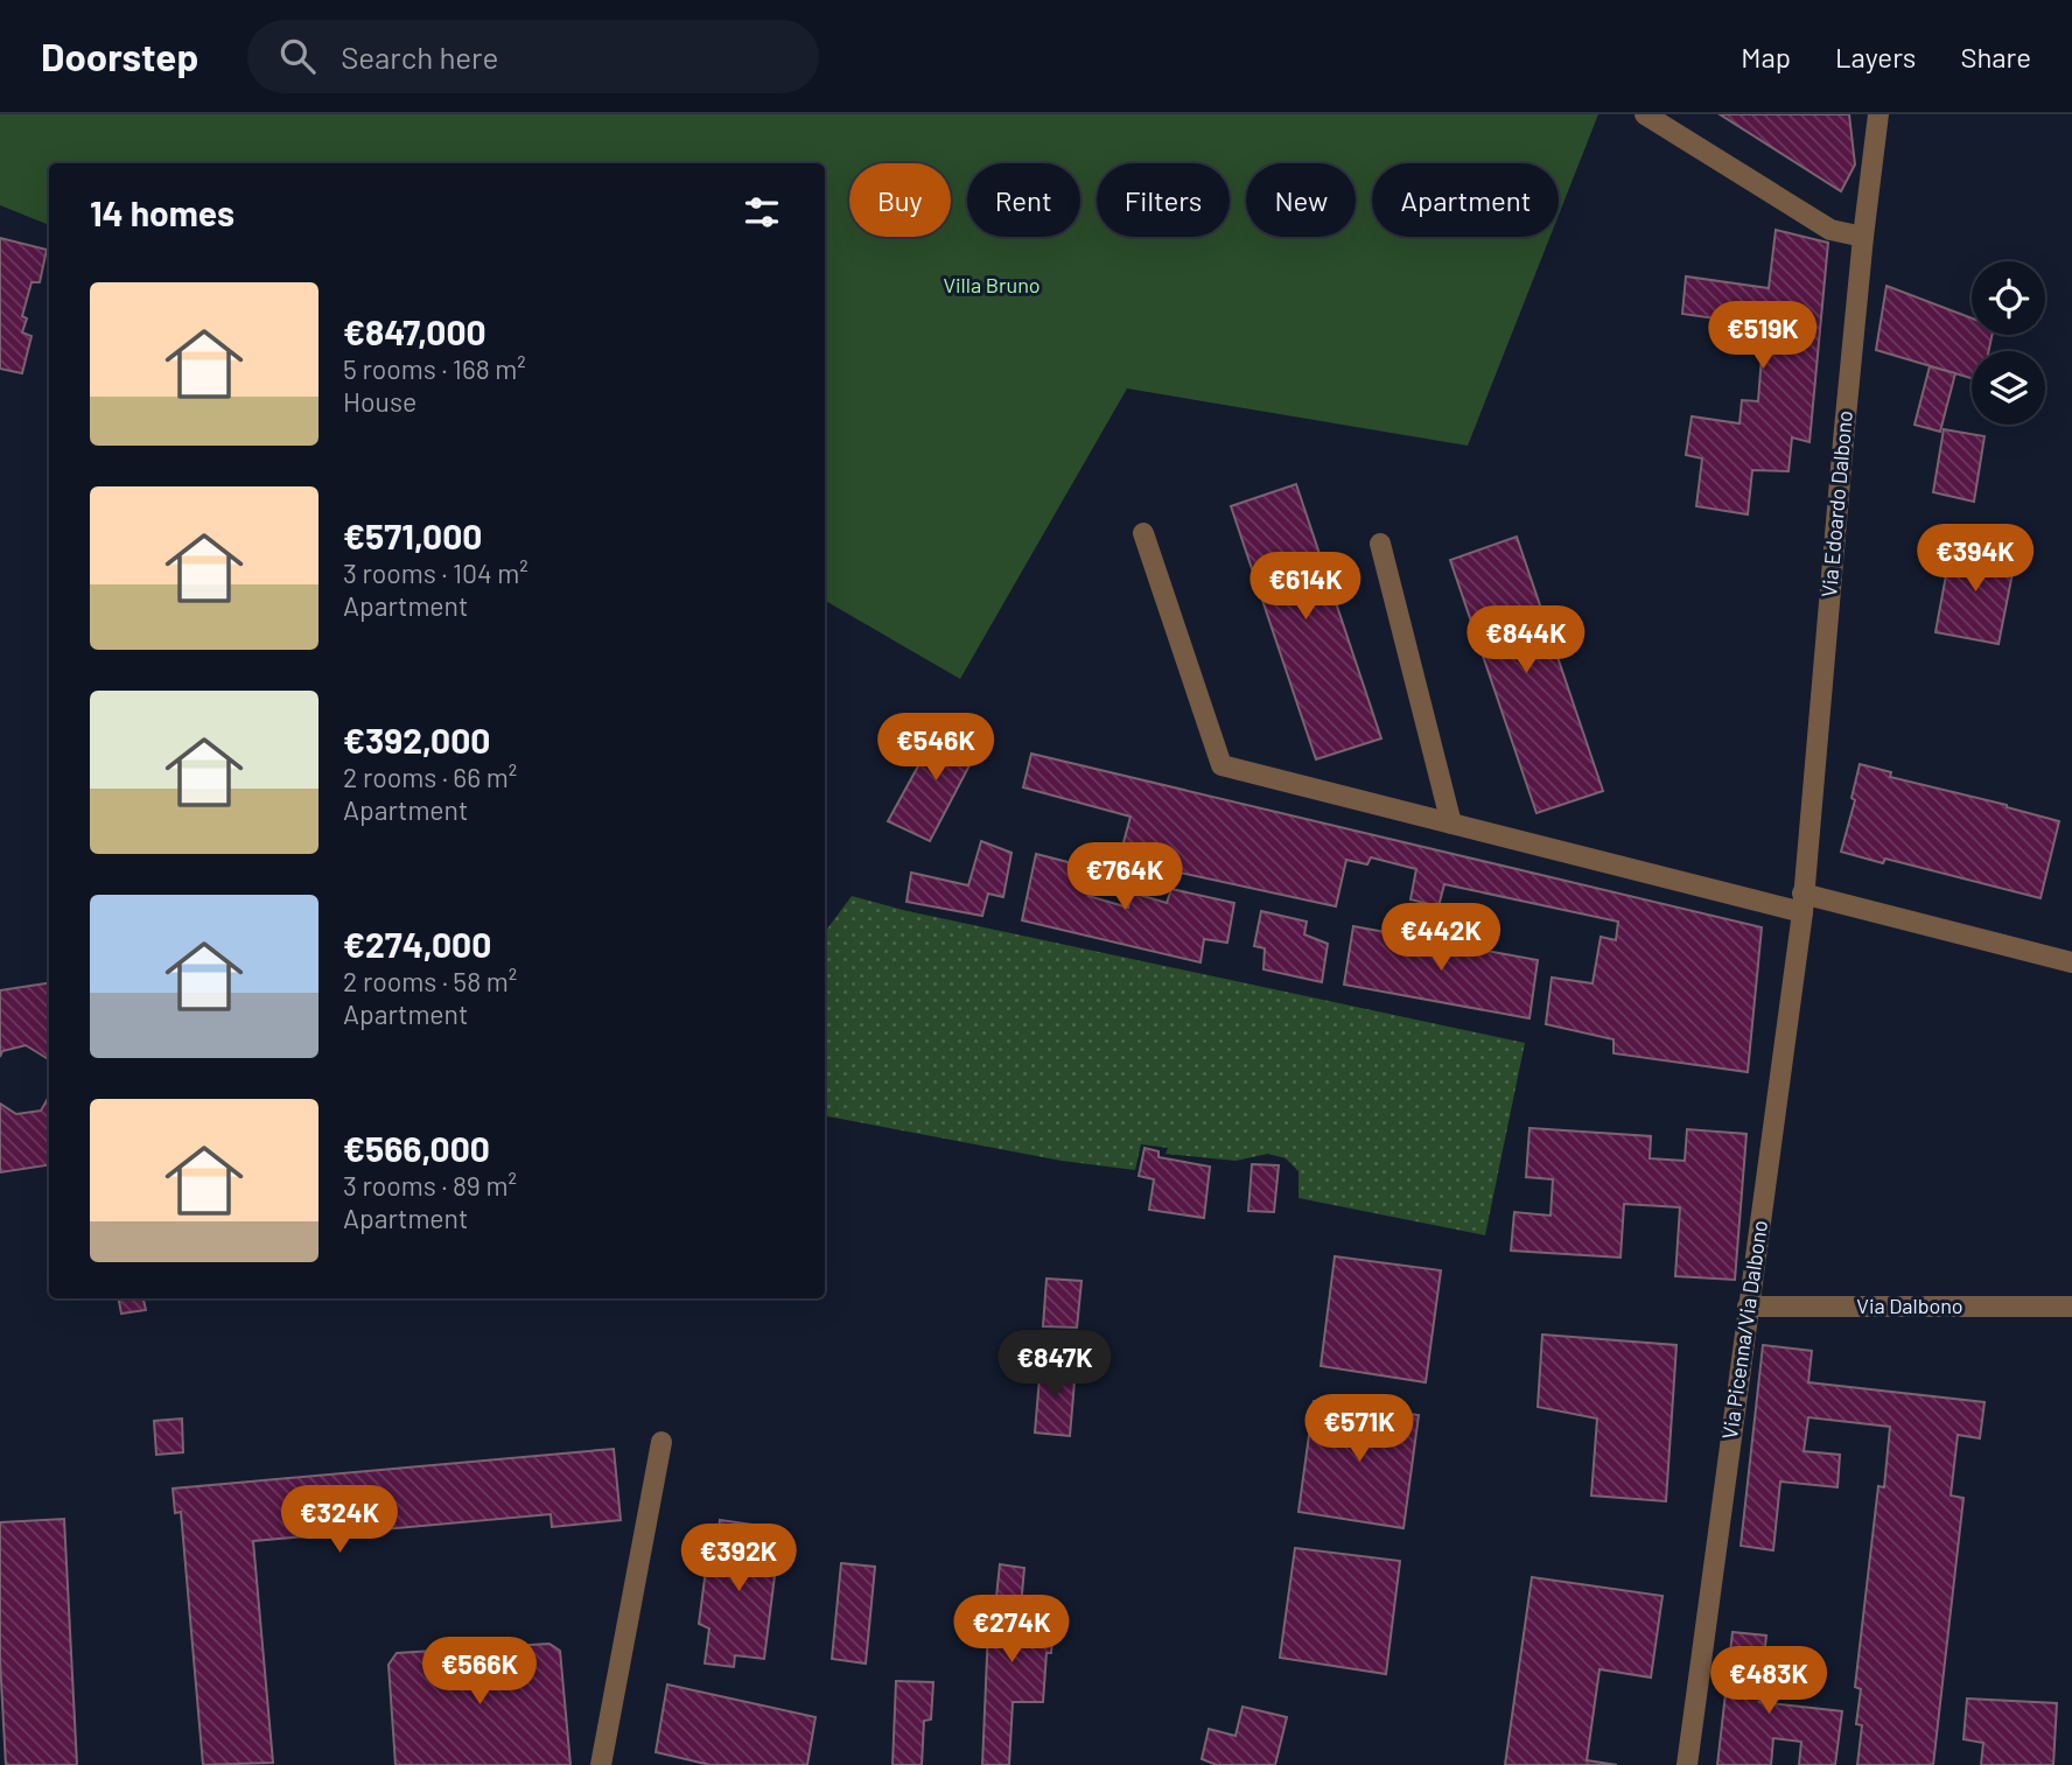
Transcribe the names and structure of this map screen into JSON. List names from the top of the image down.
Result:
{
  "streets": {
    "street": ["Via Edoardo Dalbono", "Via Dalbono", "Via Picenna/Via Dalbono"]
  },
  "crossings": [
    ["Via Edoardo Dalbono", "Via Picenna/Via Dalbono"],
    ["Via Dalbono", "Via Picenna/Via Dalbono"]
  ],
  "parks": ["Villa Bruno"],
  "page": {
    "header": "Doorstep",
    "search": "Search here",
    "nav": ["Map", "Layers", "Share"],
    "chip": [
      "Buy",
      "Rent",
      "Filters",
      "New",
      "Apartment"
    ],
    "heading": "14 homes",
    "list": [
      {
        "name": "€847,000",
        "note": "5 rooms · 168 m² · House"
      },
      {
        "name": "€571,000",
        "note": "3 rooms · 104 m² · Apartment"
      },
      {
        "name": "€392,000",
        "note": "2 rooms · 66 m² · Apartment"
      },
      {
        "name": "€274,000",
        "note": "2 rooms · 58 m² · Apartment"
      },
      {
        "name": "€566,000",
        "note": "3 rooms · 89 m² · Apartment"
      }
    ],
    "price": [
      "€519K",
      "€394K",
      "€614K",
      "€844K",
      "€546K",
      "€764K",
      "€442K",
      "€847K",
      "€571K",
      "€324K",
      "€392K",
      "€274K",
      "€566K",
      "€483K"
    ]
  }
}
